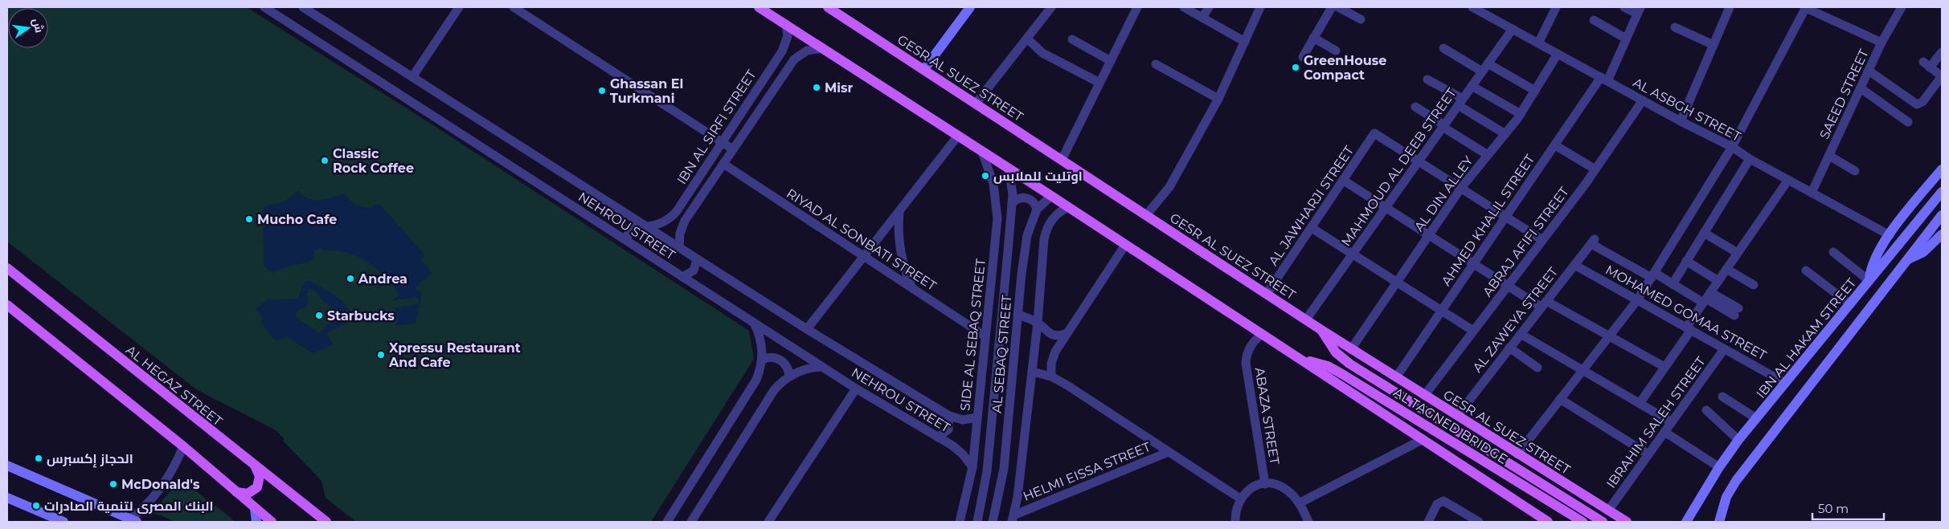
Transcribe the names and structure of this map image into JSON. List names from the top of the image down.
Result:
{
  "streets": {
    "main road": [
      "GESR AL SUEZ STREET",
      "IBN AL HAKAM STREET",
      "AL HEGAZ STREET",
      "AL TAGNED BRIDGE"
    ],
    "street": [
      "SAEED STREET",
      "AL ASBGH STREET",
      "IBN AL SIRFI STREET",
      "MAHMOUD AL DEEB STREET",
      "AL DIN ALLEY",
      "AL JAWHARJI STREET",
      "AHMED KHALIL STREET",
      "NEHROU STREET",
      "RIYAD AL SONBATI STREET",
      "ABRAJ AFIFI STREET",
      "MOHAMED GOMAA STREET",
      "AL ZAWEYA STREET",
      "SIDE AL SEBAQ STREET",
      "AL SEBAQ STREET",
      "ABAZA STREET",
      "IBRAHIM SALEH STREET",
      "HELMI EISSA STREET"
    ]
  },
  "crossings": [
    ["GESR AL SUEZ STREET", "MAHMOUD AL DEEB STREET"],
    ["GESR AL SUEZ STREET", "AL DIN ALLEY"],
    ["GESR AL SUEZ STREET", "AL JAWHARJI STREET"],
    ["GESR AL SUEZ STREET", "AHMED KHALIL STREET"],
    ["GESR AL SUEZ STREET", "ABRAJ AFIFI STREET"],
    ["GESR AL SUEZ STREET", "AL ZAWEYA STREET"],
    ["GESR AL SUEZ STREET", "IBRAHIM SALEH STREET"],
    ["GESR AL SUEZ STREET", "AL TAGNED BRIDGE"],
    ["SAEED STREET", "AL ASBGH STREET"],
    ["AL ASBGH STREET", "MAHMOUD AL DEEB STREET"],
    ["AL ASBGH STREET", "AL DIN ALLEY"],
    ["AL ASBGH STREET", "AHMED KHALIL STREET"],
    ["AL ASBGH STREET", "ABRAJ AFIFI STREET"],
    ["AL ASBGH STREET", "IBN AL HAKAM STREET"],
    ["IBN AL SIRFI STREET", "NEHROU STREET"],
    ["IBN AL SIRFI STREET", "RIYAD AL SONBATI STREET"],
    ["MAHMOUD AL DEEB STREET", "AL JAWHARJI STREET"],
    ["NEHROU STREET", "SIDE AL SEBAQ STREET"],
    ["RIYAD AL SONBATI STREET", "SIDE AL SEBAQ STREET"],
    ["MOHAMED GOMAA STREET", "AL ZAWEYA STREET"],
    ["MOHAMED GOMAA STREET", "IBN AL HAKAM STREET"],
    ["MOHAMED GOMAA STREET", "IBRAHIM SALEH STREET"]
  ],
  "places": [
    "GreenHouse Compact",
    "Misr",
    "Ghassan El Turkmani",
    "Classic Rock Coffee",
    "اوتليت للملابس",
    "Mucho Cafe",
    "Andrea",
    "Starbucks",
    "Xpressu Restaurant And Cafe",
    "الحجاز إكسبرس",
    "McDonald's",
    "البنك المصرى لتنمية الصادرات"
  ],
  "scale_bar": "50 m",
  "north": "right"
}
